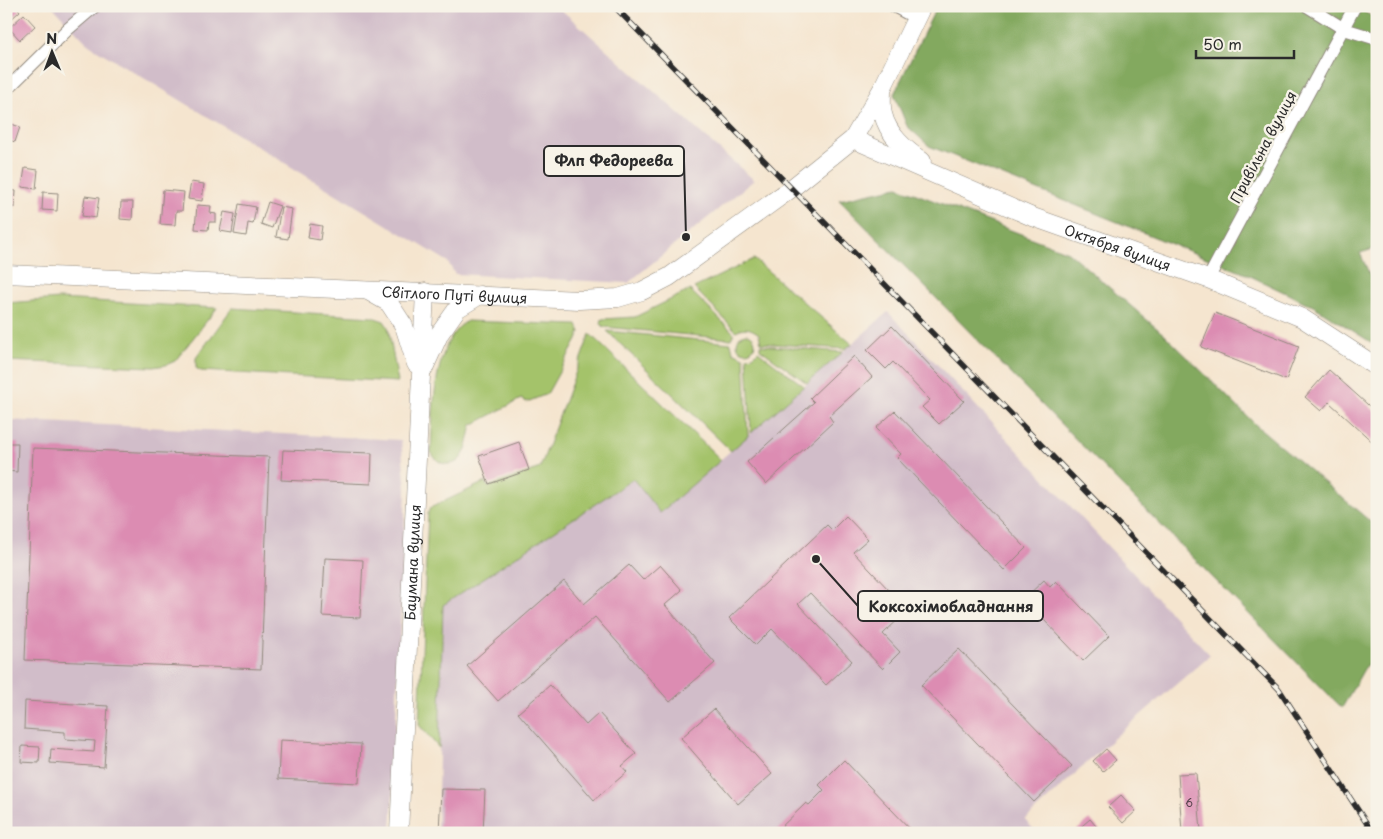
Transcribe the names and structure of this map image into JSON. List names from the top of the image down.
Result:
{
  "streets": {
    "main road": ["Октября вулиця", "Світлого Путі вулиця", "Баумана вулиця"],
    "street": ["Привільна вулиця"]
  },
  "crossings": [
    ["Привільна вулиця", "Октября вулиця"],
    ["Октября вулиця", "Світлого Путі вулиця"],
    ["Світлого Путі вулиця", "Баумана вулиця"]
  ],
  "places": ["Флп Федореева", "Коксохімобладнання"],
  "house_numbers": ["6"],
  "scale_bar": "50 m",
  "north": "top"
}
